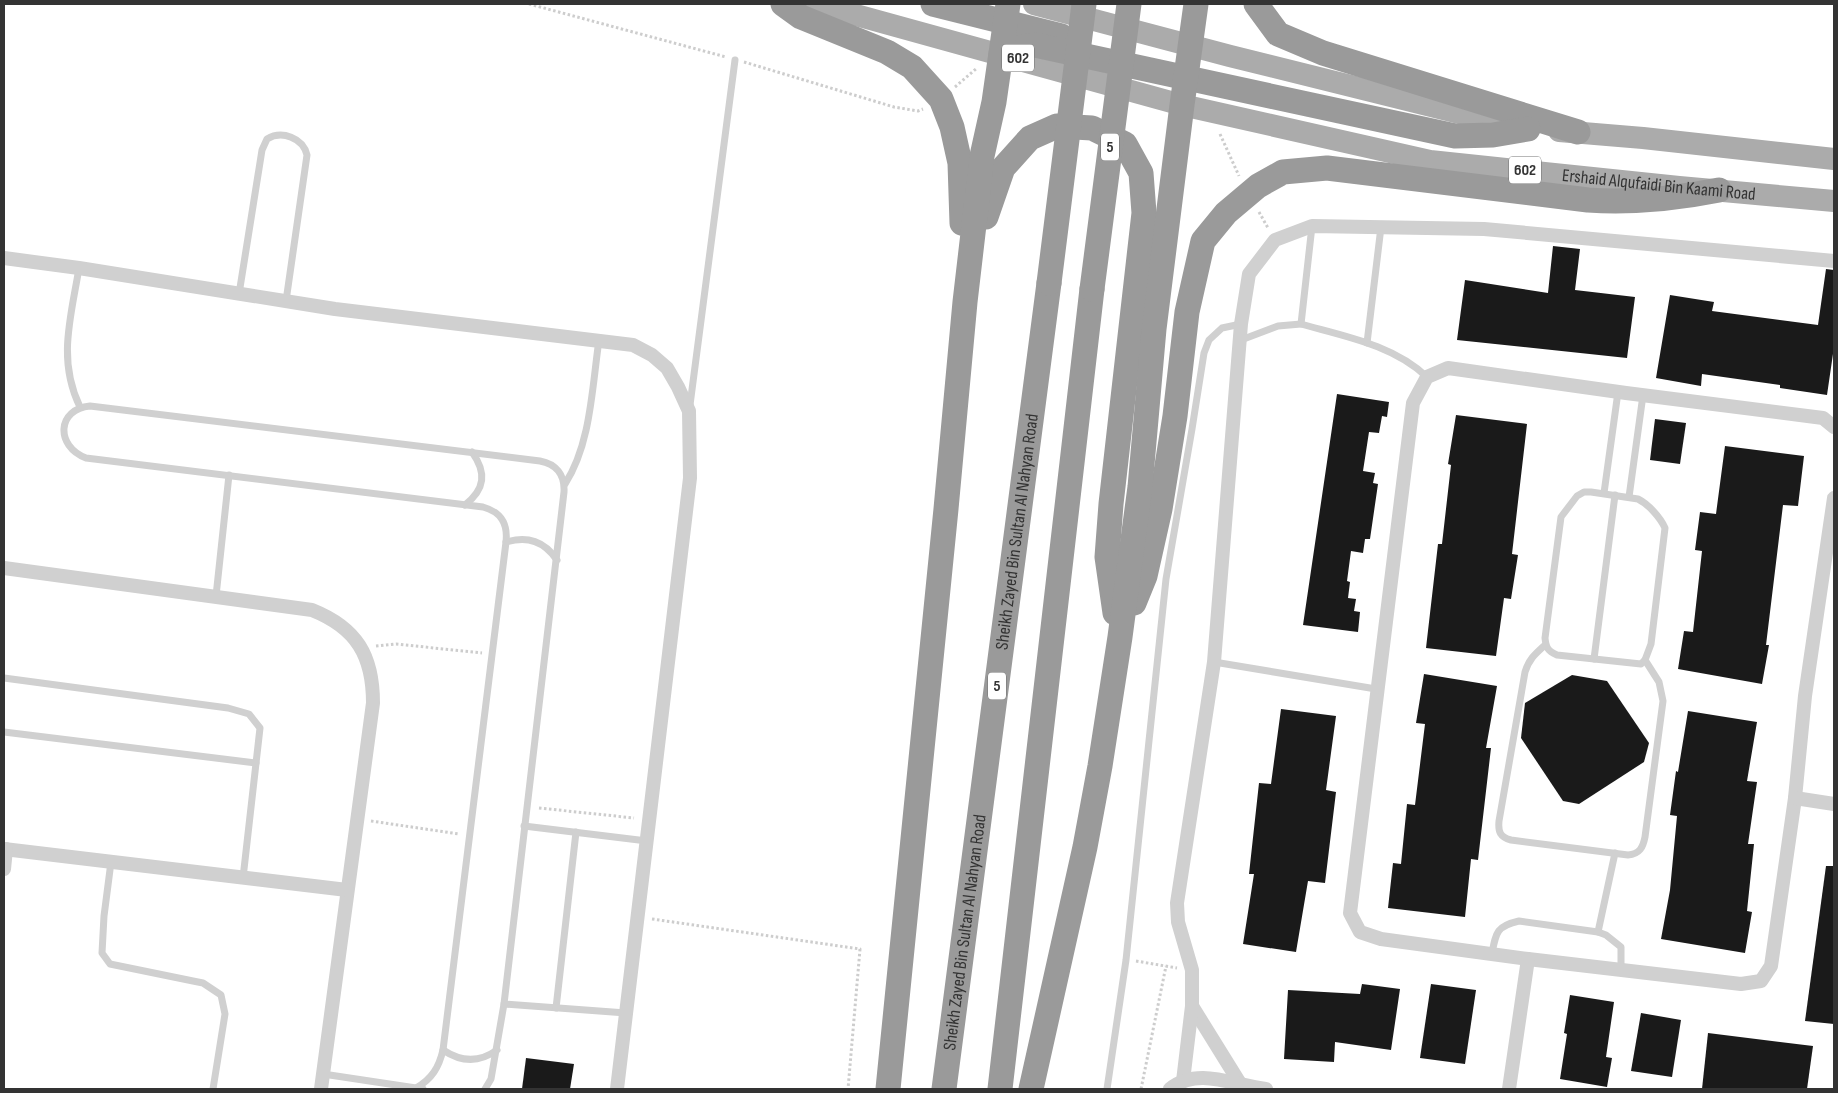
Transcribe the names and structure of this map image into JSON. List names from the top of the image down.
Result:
{
  "streets": {
    "highway": ["5", "Sheikh Zayed Bin Sultan Al Nahyan Road"],
    "main road": ["602", "Ershaid Alqufaidi Bin Kaami Road"]
  },
  "crossings": [
    ["602", "Ershaid Alqufaidi Bin Kaami Road"]
  ]
}
